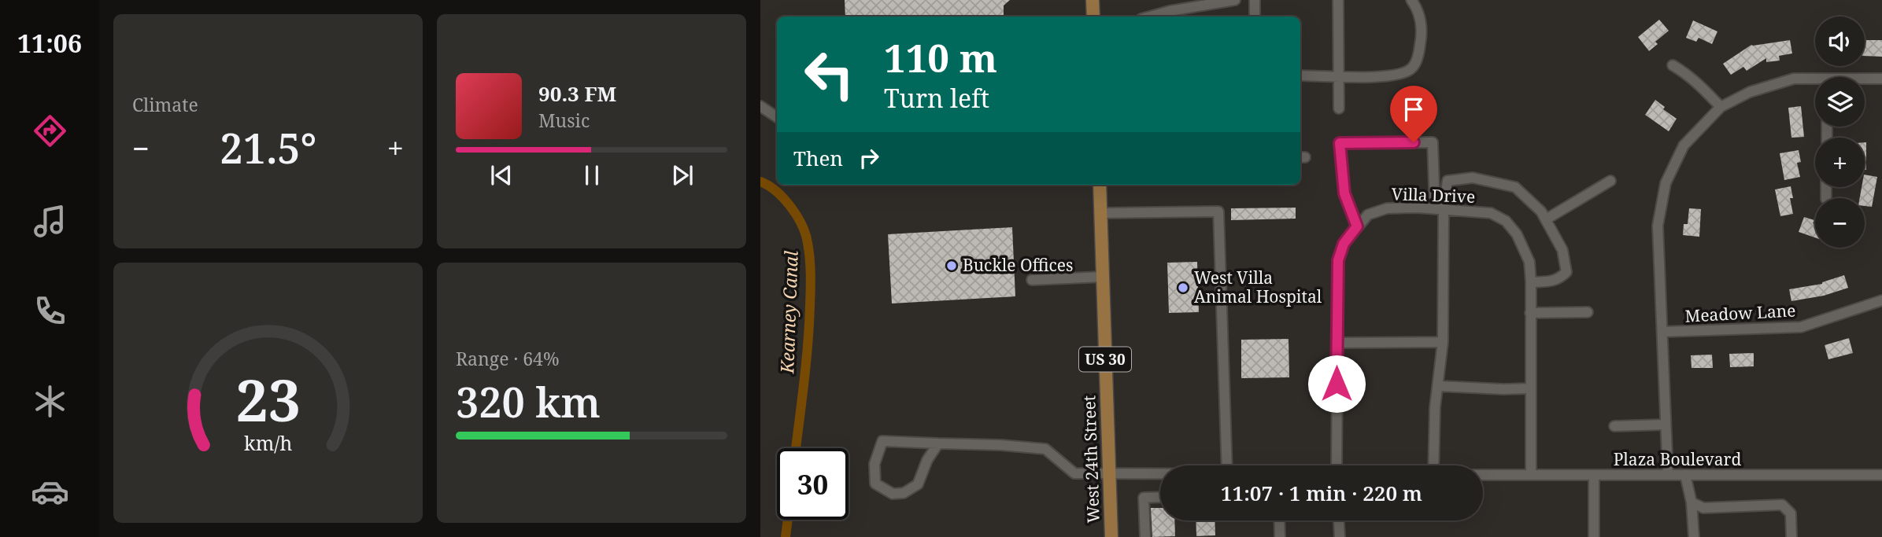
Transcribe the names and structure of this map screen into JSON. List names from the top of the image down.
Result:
{
  "streets": {
    "main road": ["US 30", "West 24th Street"],
    "street": ["Villa Drive", "Meadow Lane", "Plaza Boulevard"]
  },
  "crossings": [
    ["Villa Drive", "Plaza Boulevard"],
    ["Meadow Lane", "Plaza Boulevard"]
  ],
  "water": ["Kearney Canal"],
  "places": ["Buckle Offices", "West Villa Animal Hospital"],
  "page": {
    "tabs": "11:06",
    "tile": [
      "Climate",
      ["Range · 64%", "320 km"]
    ],
    "map_buttons": ["+", "−"],
    "turn": ["110 m", "Turn left"],
    "song": ["90.3 FM", "Music"],
    "heat": ["−", "21.5°", "+"],
    "then": "Then",
    "limit": "30",
    "trip": "11:07 · 1 min · 220 m",
    "gauge": ["23", "km/h"]
  }
}
